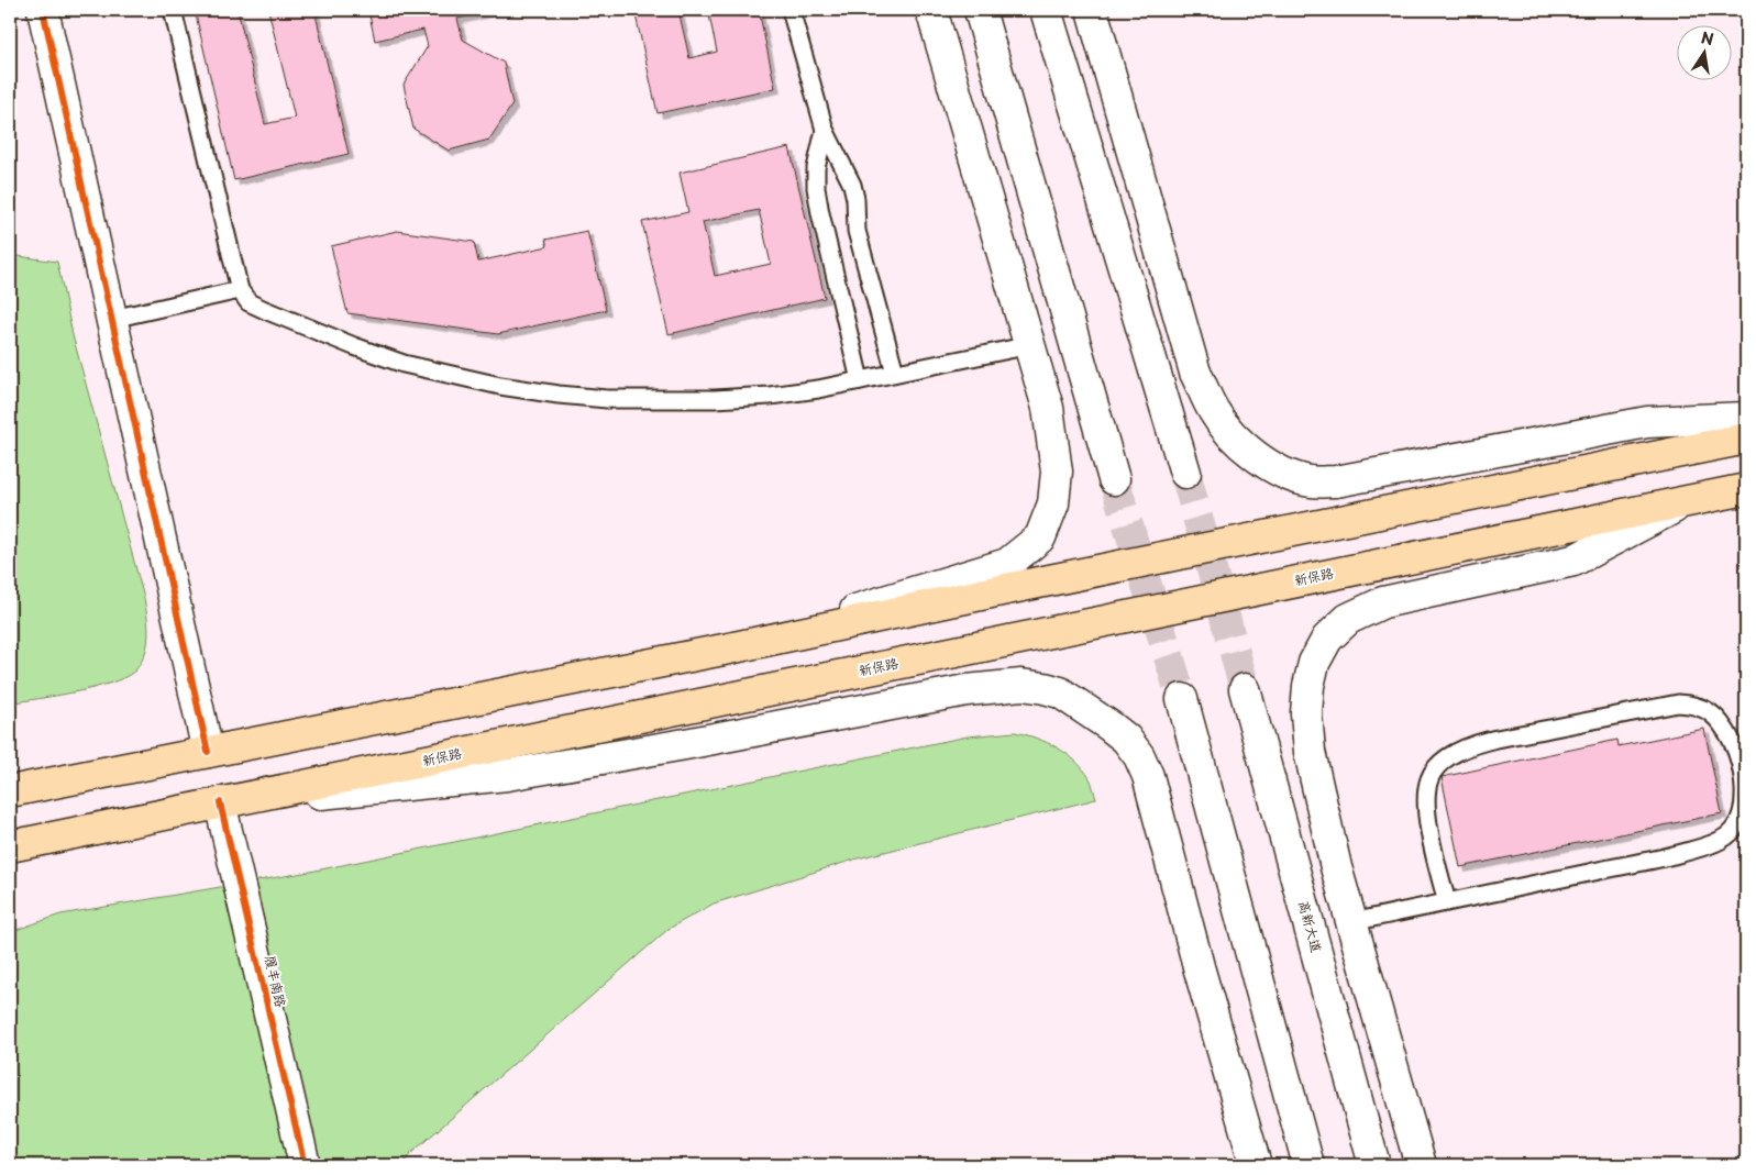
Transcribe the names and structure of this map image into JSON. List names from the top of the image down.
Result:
{
  "streets": {
    "main road": ["新保路", "高新大道", "履丰南路"]
  },
  "crossings": [
    ["新保路", "履丰南路"]
  ],
  "north": "top"
}
